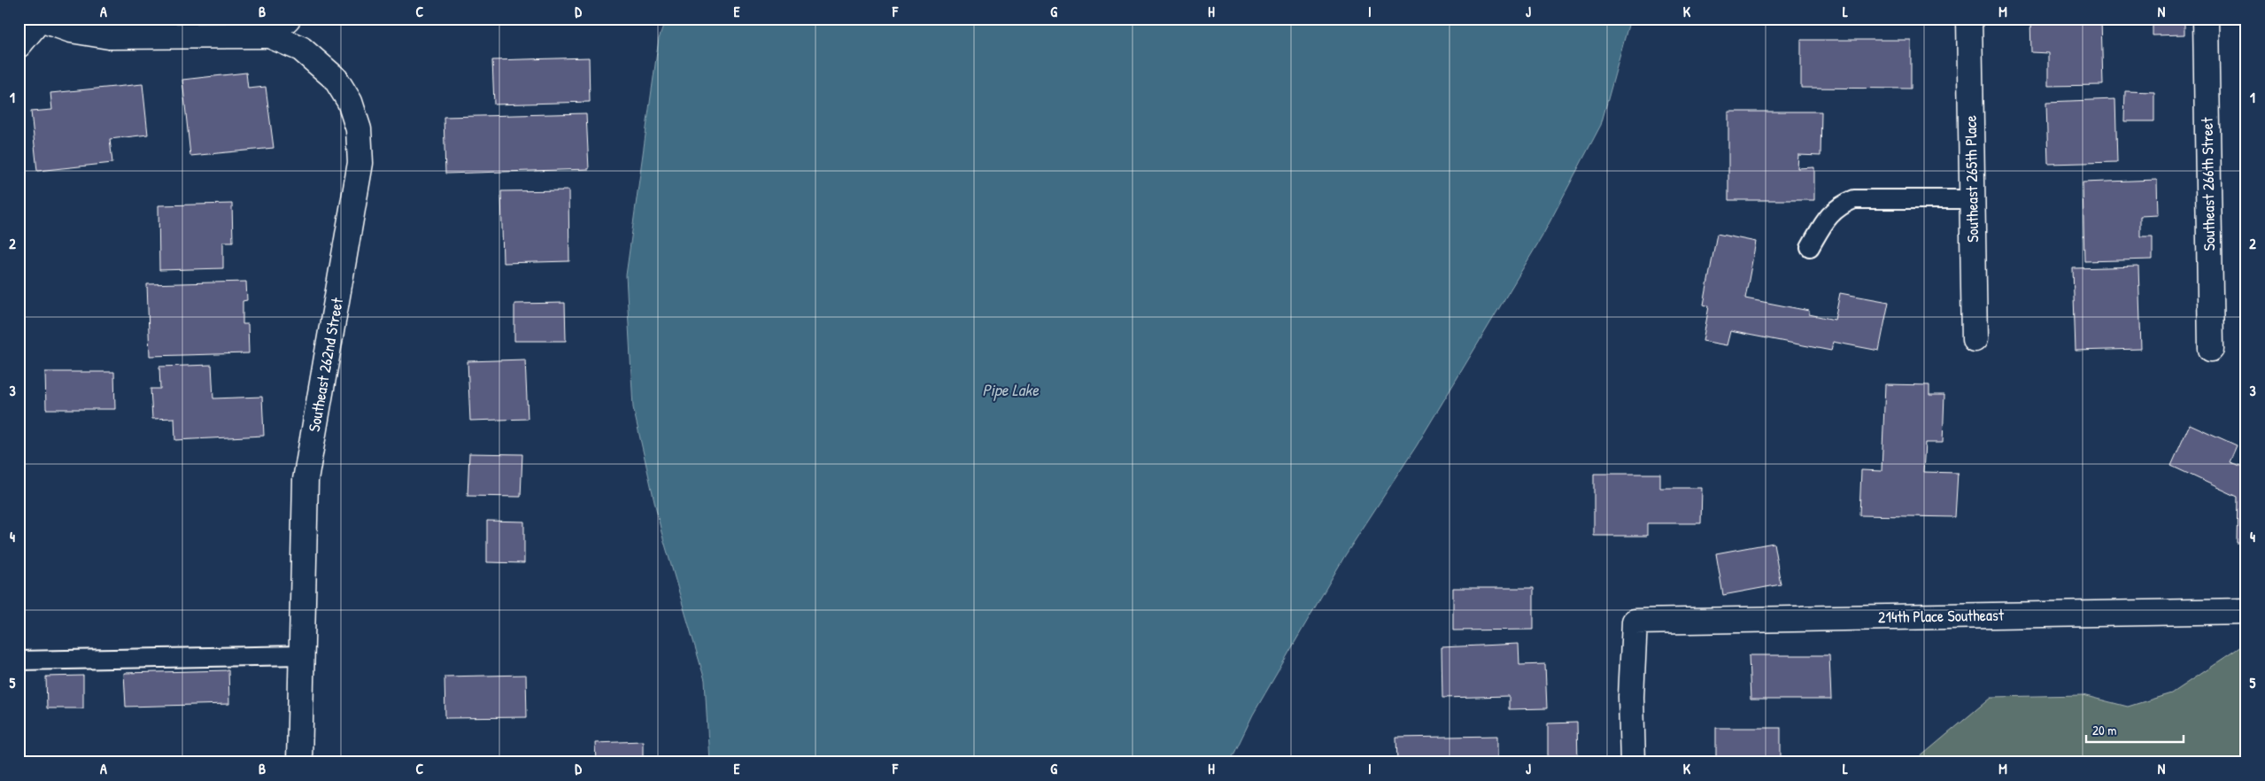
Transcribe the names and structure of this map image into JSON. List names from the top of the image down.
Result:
{
  "streets": {
    "street": [
      "Southeast 265th Place",
      "Southeast 266th Street",
      "Southeast 262nd Street",
      "214th Place Southeast"
    ]
  },
  "water": ["Pipe Lake"],
  "scale_bar": "20 m",
  "grid": {
    "columns": [
      "A",
      "B",
      "C",
      "D",
      "E",
      "F",
      "G",
      "H",
      "I",
      "J",
      "K",
      "L",
      "M",
      "N"
    ],
    "rows": [
      "1",
      "2",
      "3",
      "4",
      "5"
    ]
  }
}
